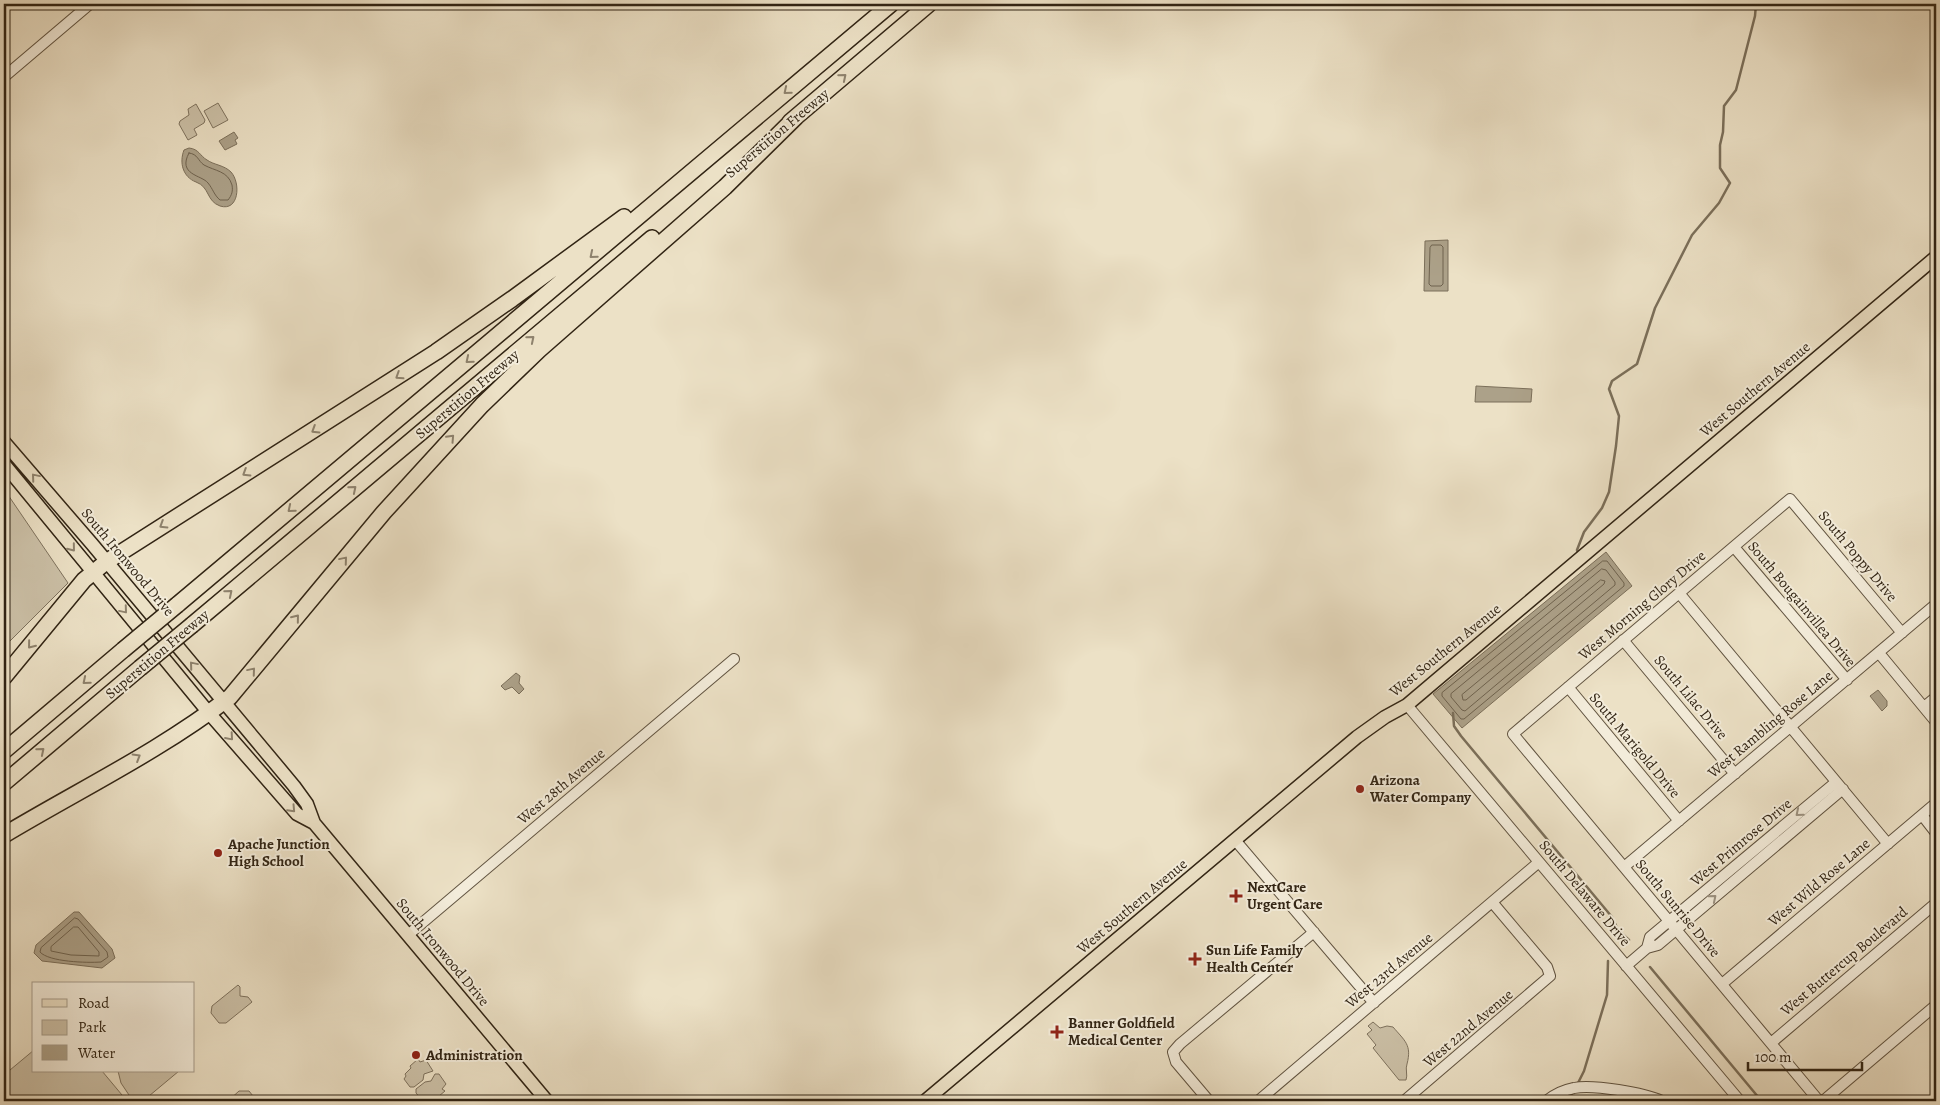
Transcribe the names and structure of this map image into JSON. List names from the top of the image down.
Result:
{
  "streets": {
    "highway": ["Superstition Freeway"],
    "main road": ["West Southern Avenue", "South Ironwood Drive"],
    "street": [
      "South Poppy Drive",
      "South Bougainvillea Drive",
      "West Morning Glory Drive",
      "South Lilac Drive",
      "West Rambling Rose Lane",
      "South Marigold Drive",
      "West 28th Avenue",
      "West Primrose Drive",
      "West Wild Rose Lane",
      "South Delaware Drive",
      "South Sunrise Drive",
      "West Buttercup Boulevard",
      "West 23rd Avenue",
      "West 22nd Avenue"
    ]
  },
  "crossings": [
    ["West Southern Avenue", "South Delaware Drive"],
    ["South Poppy Drive", "West Morning Glory Drive"],
    ["South Poppy Drive", "West Rambling Rose Lane"],
    ["South Ironwood Drive", "West 28th Avenue"],
    ["South Bougainvillea Drive", "West Morning Glory Drive"],
    ["South Bougainvillea Drive", "West Rambling Rose Lane"],
    ["West Morning Glory Drive", "South Lilac Drive"],
    ["West Morning Glory Drive", "South Marigold Drive"],
    ["West Morning Glory Drive", "South Sunrise Drive"],
    ["South Lilac Drive", "West Rambling Rose Lane"],
    ["West Rambling Rose Lane", "South Marigold Drive"],
    ["West Rambling Rose Lane", "South Sunrise Drive"],
    ["West Primrose Drive", "South Delaware Drive"],
    ["West Primrose Drive", "South Sunrise Drive"],
    ["West Wild Rose Lane", "South Sunrise Drive"],
    ["South Delaware Drive", "West 23rd Avenue"],
    ["South Sunrise Drive", "West Buttercup Boulevard"],
    ["West 23rd Avenue", "West 22nd Avenue"]
  ],
  "places": {
    "other": ["Arizona Water Company", "Apache Junction High School", "Administration"],
    "health": ["NextCare Urgent Care", "Sun Life Family Health Center", "Banner Goldfield Medical Center"]
  },
  "legend": ["Road", "Park", "Water"],
  "scale_bar": "100 m"
}
